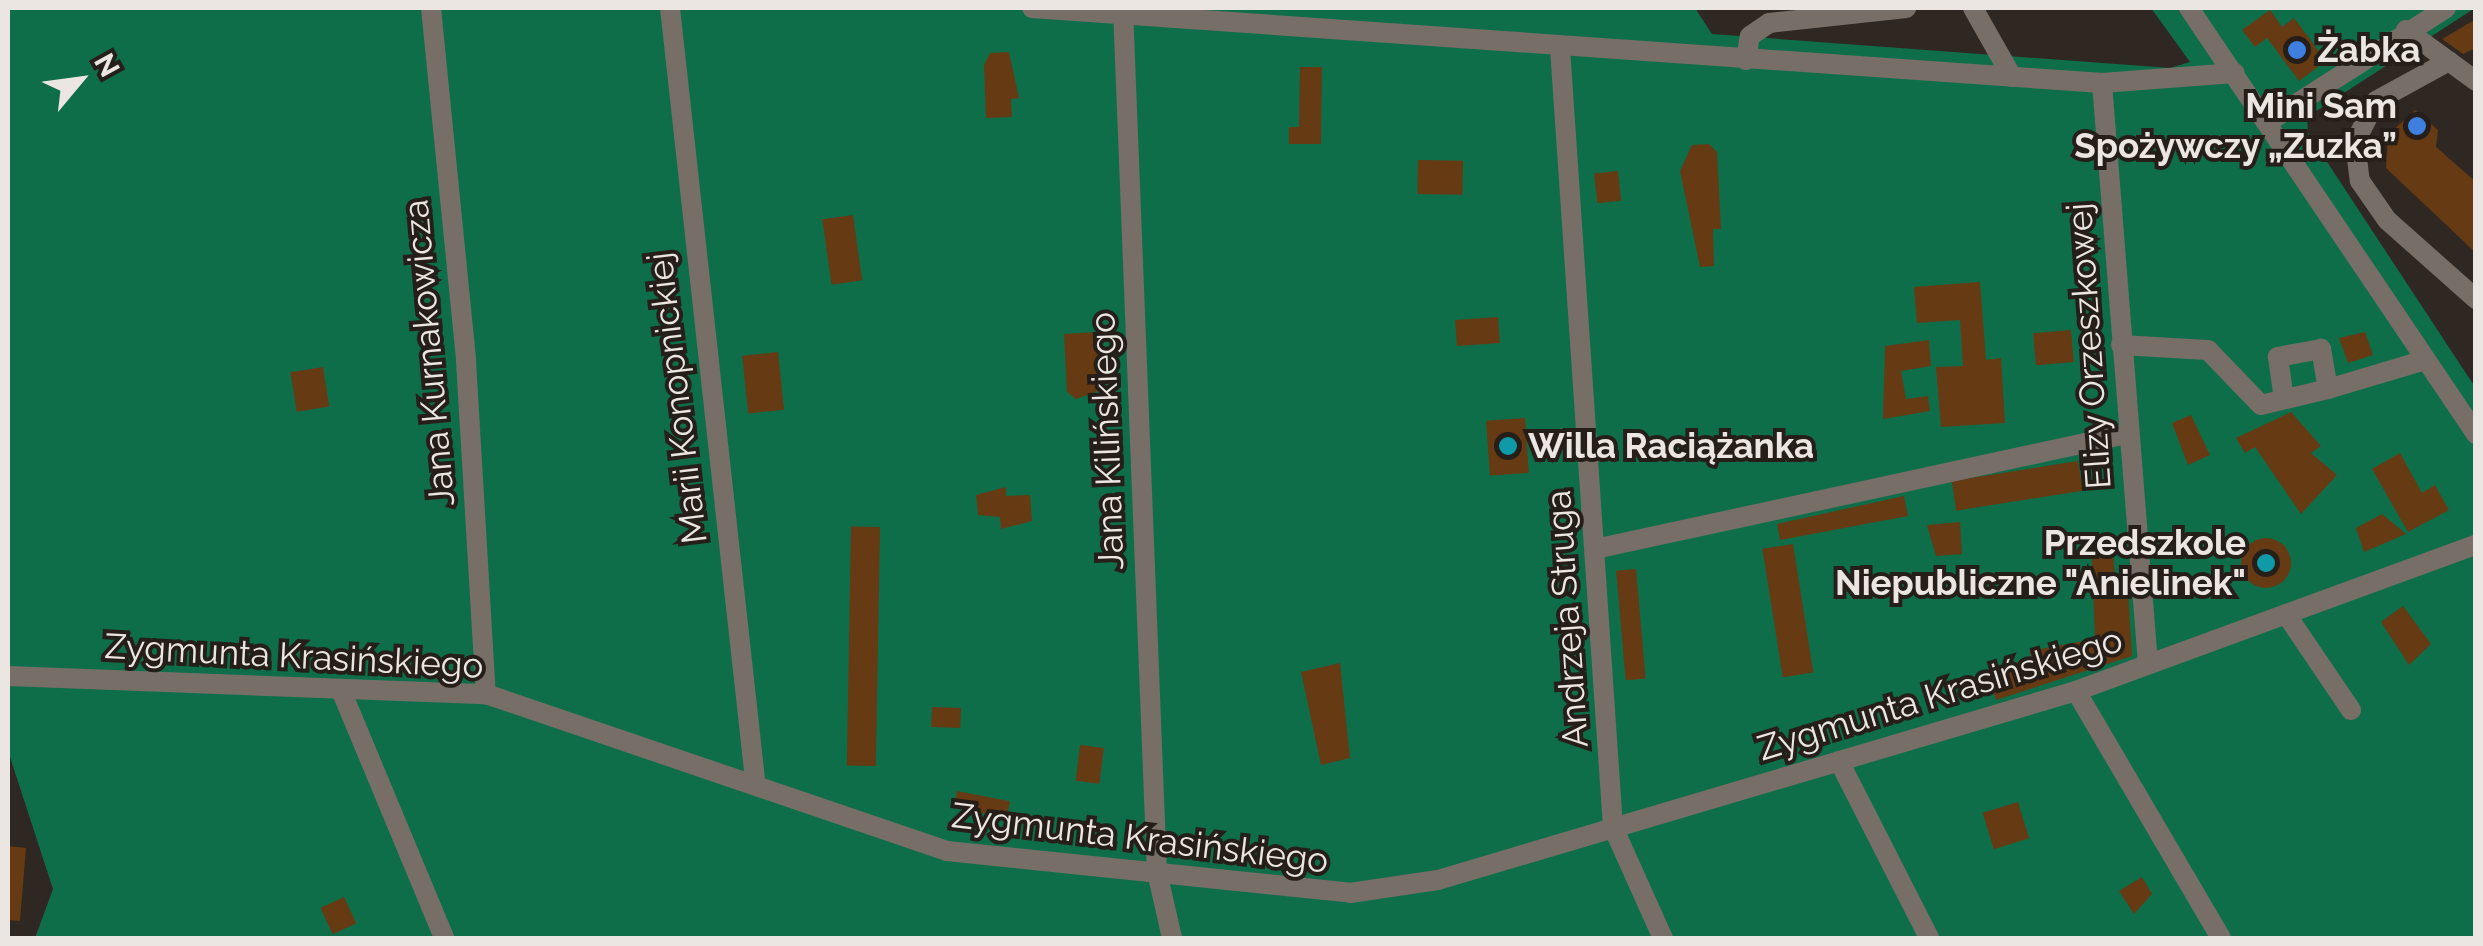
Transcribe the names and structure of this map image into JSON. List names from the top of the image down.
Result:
{
  "streets": {
    "street": [
      "Elizy Orzeszkowej",
      "Jana Kurnakowicza",
      "Marii Konopnickiej",
      "Jana Kilińskiego",
      "Andrzeja Struga",
      "Zygmunta Krasińskiego"
    ]
  },
  "crossings": [
    ["Elizy Orzeszkowej", "Zygmunta Krasińskiego"],
    ["Jana Kurnakowicza", "Zygmunta Krasińskiego"],
    ["Marii Konopnickiej", "Zygmunta Krasińskiego"],
    ["Jana Kilińskiego", "Zygmunta Krasińskiego"],
    ["Andrzeja Struga", "Zygmunta Krasińskiego"]
  ],
  "places": [
    "Żabka",
    "Mini Sam Spożywczy „Zuzka”",
    "Willa Raciążanka",
    "Przedszkole Niepubliczne \"Anielinek\""
  ],
  "north": "top right"
}
